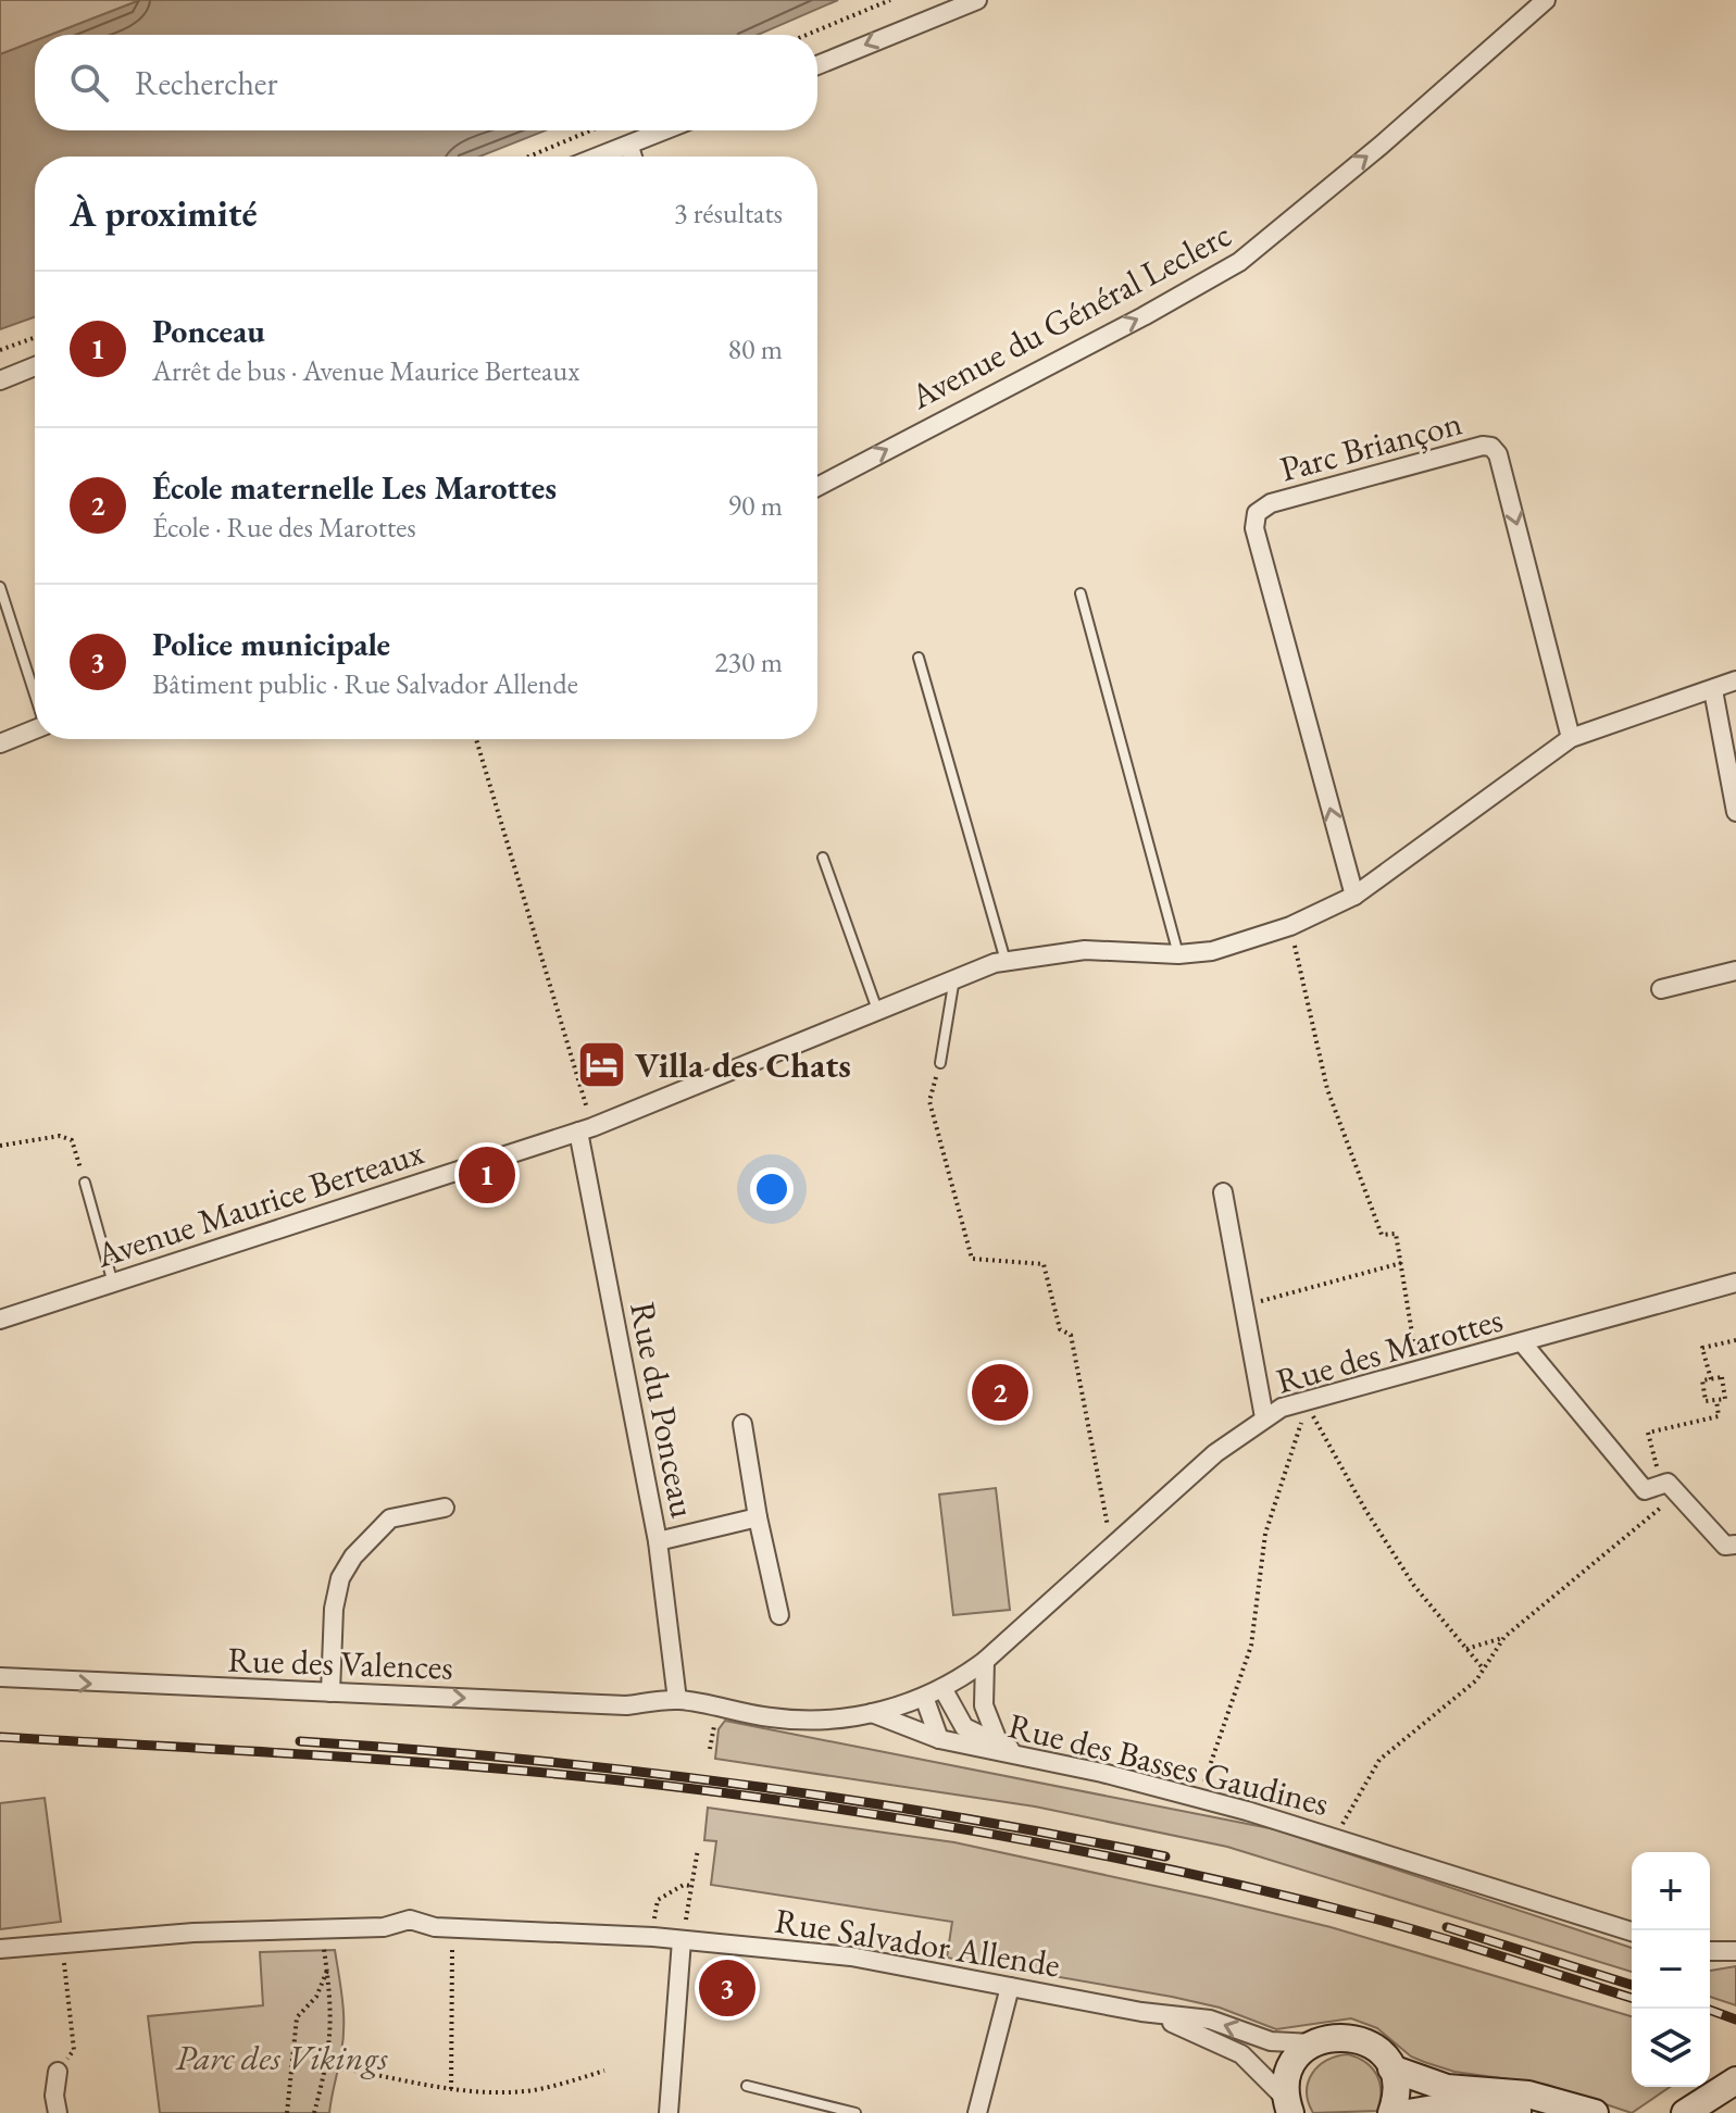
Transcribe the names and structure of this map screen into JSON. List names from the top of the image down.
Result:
{
  "streets": {
    "street": [
      "Avenue du Général Leclerc",
      "Parc Briançon",
      "Avenue Maurice Berteaux",
      "Rue des Marottes",
      "Rue du Ponceau",
      "Rue des Valences",
      "Rue des Basses Gaudines",
      "Rue Salvador Allende"
    ]
  },
  "crossings": [
    ["Parc Briançon", "Avenue Maurice Berteaux"],
    ["Avenue Maurice Berteaux", "Rue du Ponceau"],
    ["Rue des Marottes", "Rue des Basses Gaudines"],
    ["Rue du Ponceau", "Rue des Valences"],
    ["Rue du Ponceau", "Rue des Basses Gaudines"],
    ["Rue des Valences", "Rue des Basses Gaudines"]
  ],
  "one_way": ["Avenue du Général Leclerc", "Rue des Valences"],
  "parks": ["Parc des Vikings"],
  "places": {
    "hotel": ["Villa des Chats"]
  },
  "page": {
    "search": "Rechercher",
    "heading": ["À proximité", "3 résultats"],
    "list": [
      {
        "mark": "1",
        "name": "Ponceau",
        "note": "Arrêt de bus · Avenue Maurice Berteaux",
        "value": "80 m"
      },
      {
        "mark": "2",
        "name": "École maternelle Les Marottes",
        "note": "École · Rue des Marottes",
        "value": "90 m"
      },
      {
        "mark": "3",
        "name": "Police municipale",
        "note": "Bâtiment public · Rue Salvador Allende",
        "value": "230 m"
      }
    ],
    "pins": ["1", "2", "3"],
    "map_buttons": ["+", "−"]
  }
}
